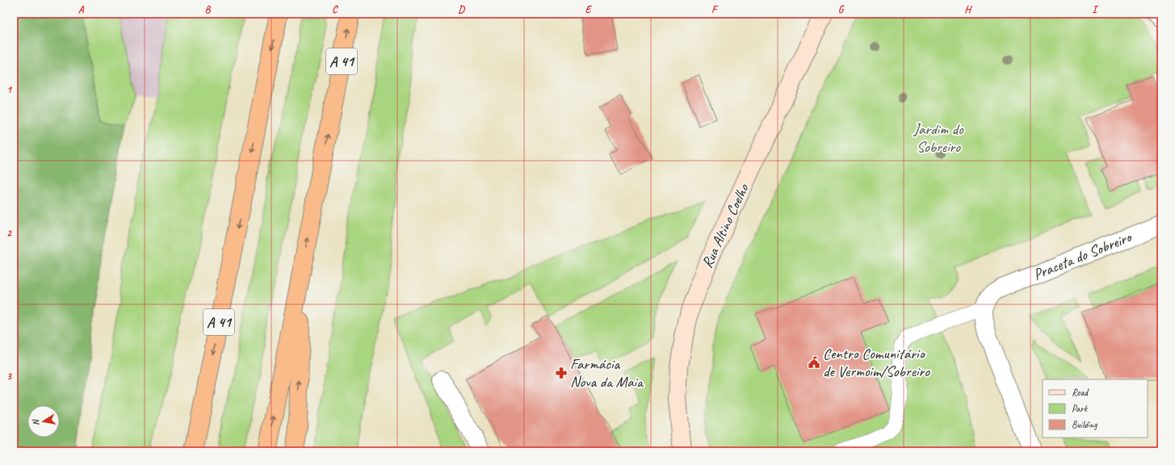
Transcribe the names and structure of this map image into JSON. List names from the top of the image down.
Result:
{
  "streets": {
    "highway": ["A 41"],
    "main road": ["Rua Altino Coelho"],
    "street": ["Praceta do Sobreiro"]
  },
  "parks": ["Jardim do Sobreiro"],
  "places": {
    "public building": ["Centro Comunitário de Vermoim/Sobreiro"],
    "pharmacy": ["Farmácia Nova da Maia"]
  },
  "legend": ["Road", "Park", "Building"],
  "north": "left",
  "grid": {
    "columns": [
      "A",
      "B",
      "C",
      "D",
      "E",
      "F",
      "G",
      "H",
      "I"
    ],
    "rows": ["1", "2", "3"]
  }
}
